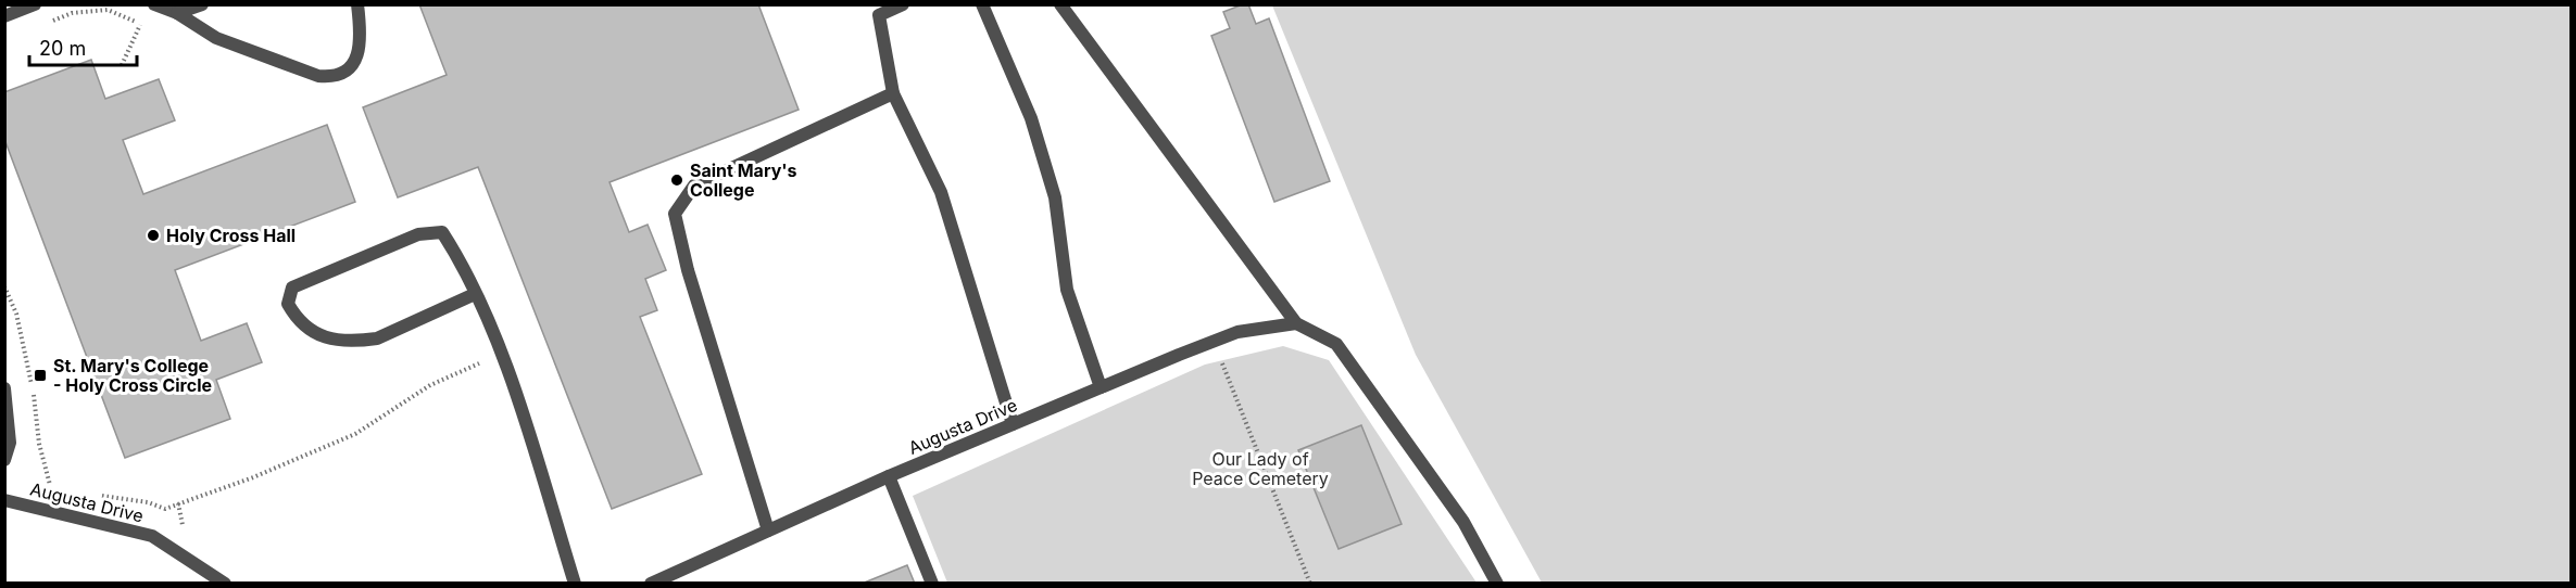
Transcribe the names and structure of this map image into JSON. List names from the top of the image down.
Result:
{
  "streets": {
    "street": ["Augusta Drive"]
  },
  "parks": ["Our Lady of Peace Cemetery"],
  "places": {
    "other": ["Saint Mary's College", "Holy Cross Hall"],
    "transit": ["St. Mary's College - Holy Cross Circle"]
  },
  "scale_bar": "20 m"
}
